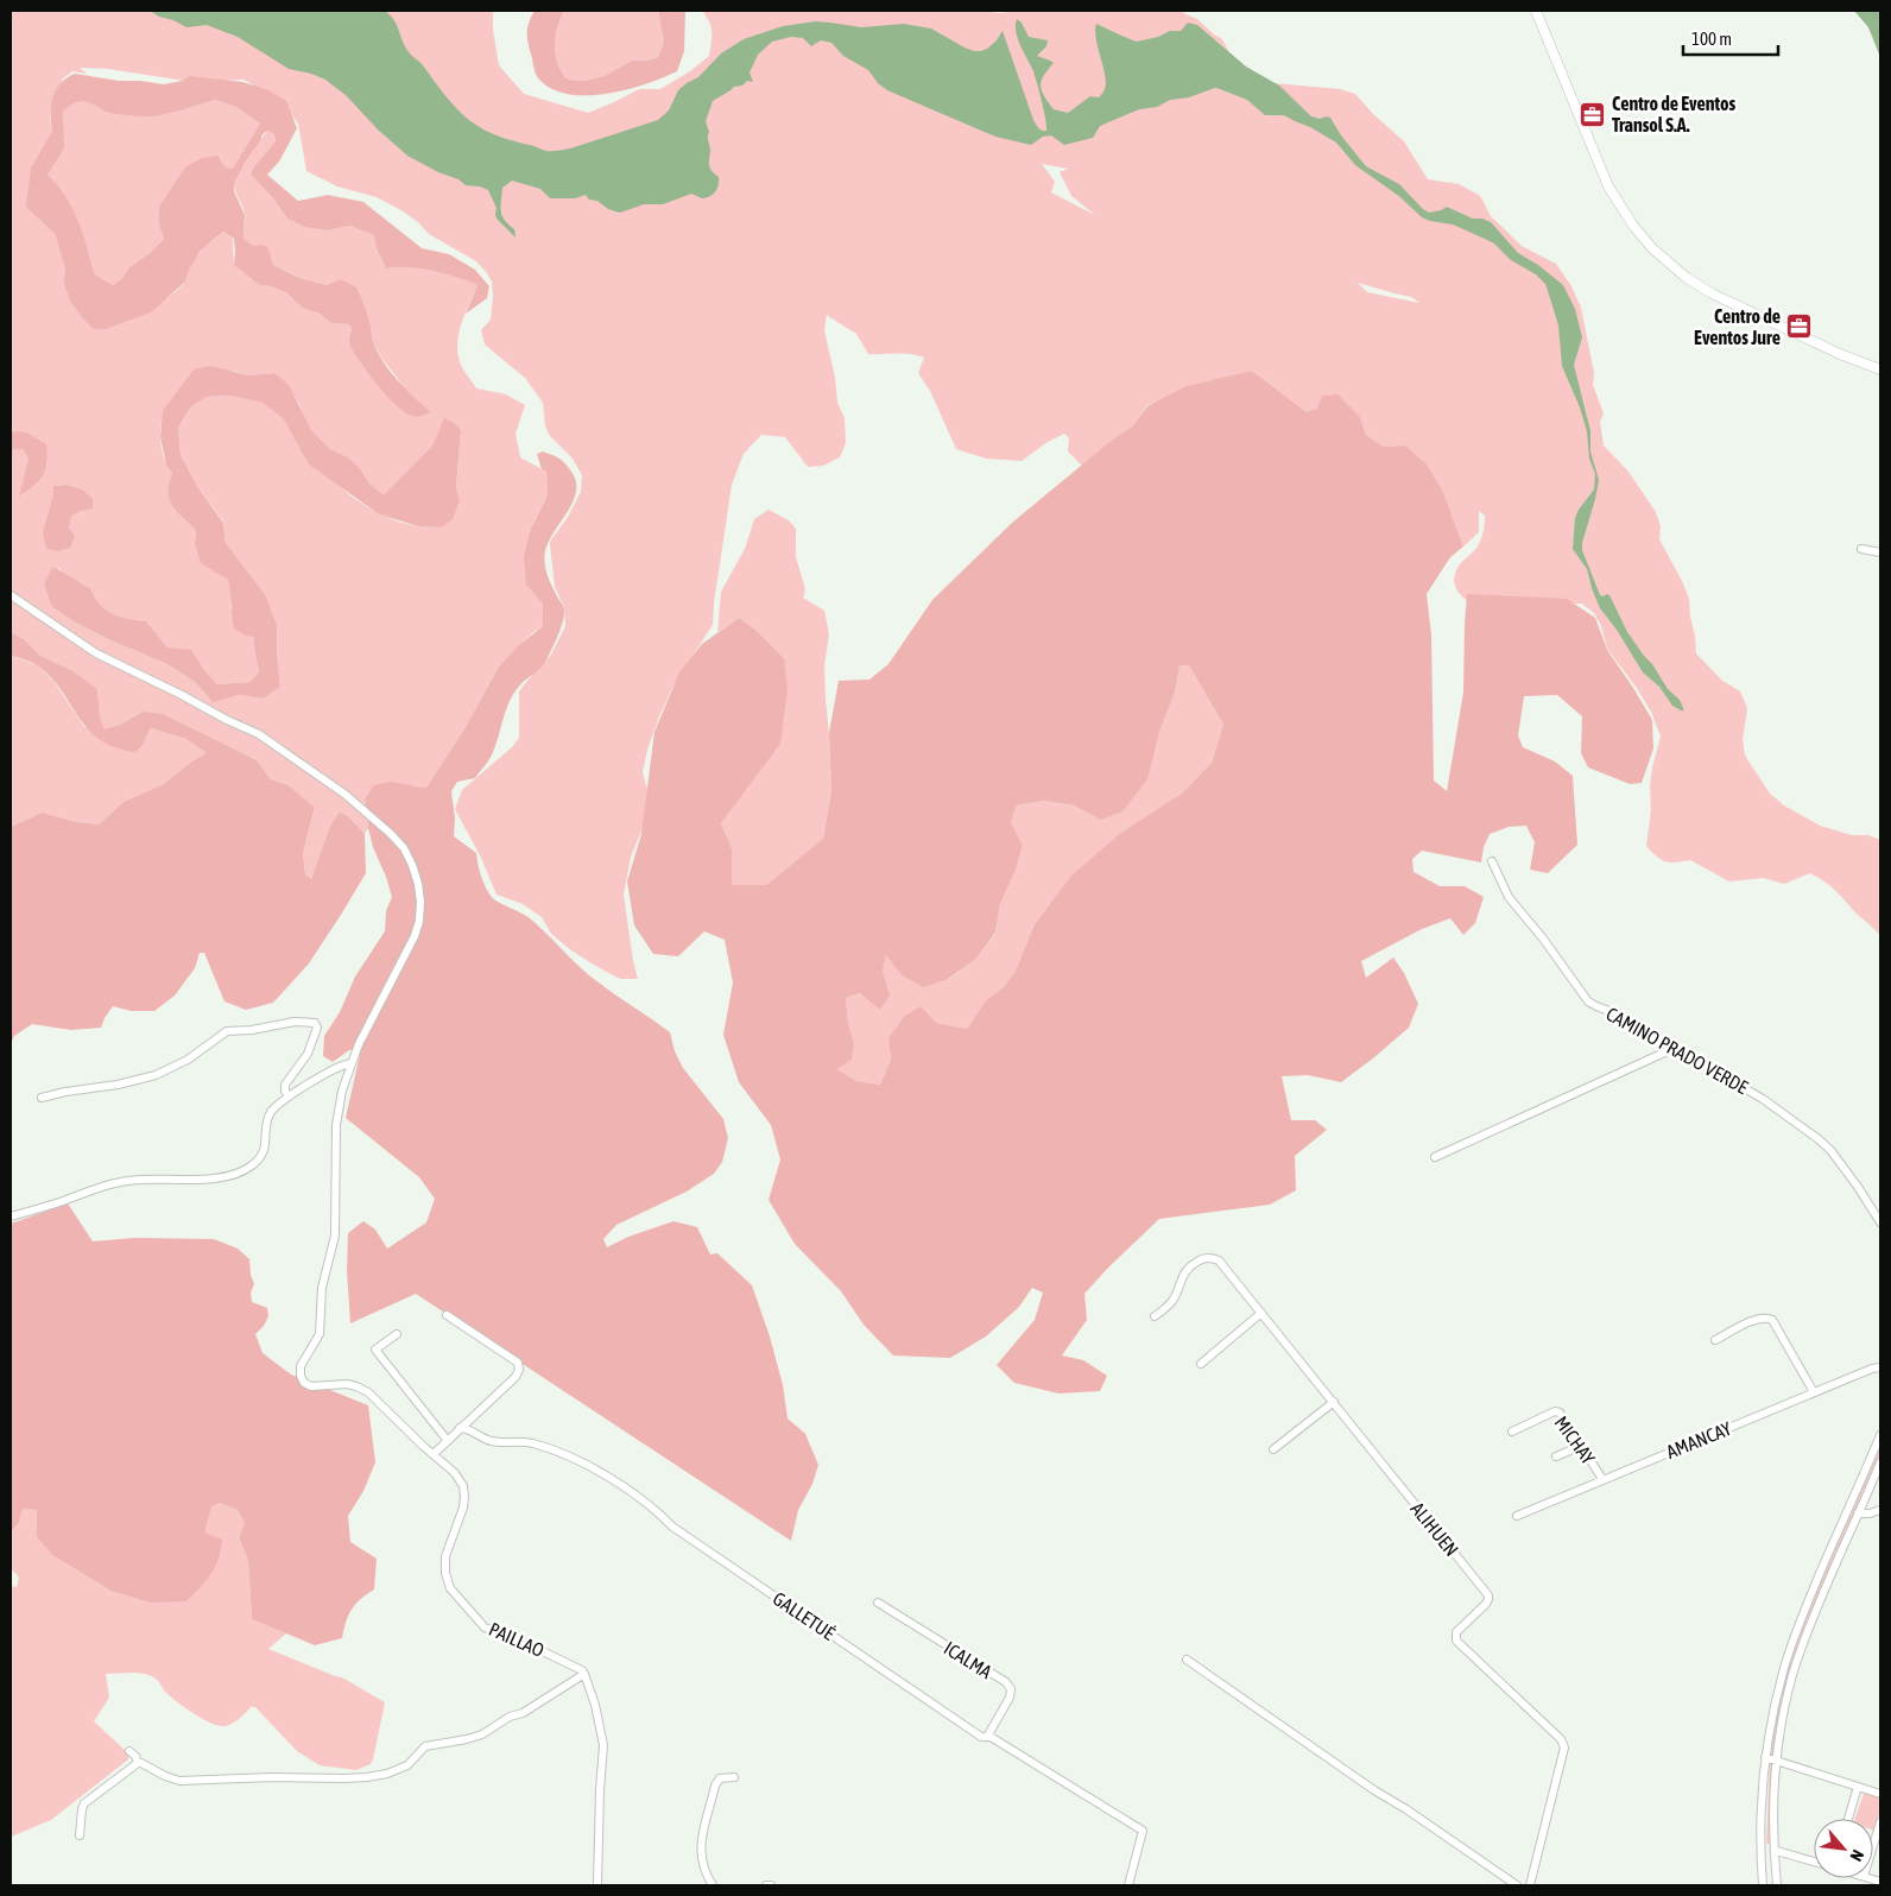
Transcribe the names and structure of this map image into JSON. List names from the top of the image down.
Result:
{
  "streets": {
    "street": [
      "CAMINO PRADO VERDE",
      "MICHAY",
      "AMANCAY",
      "ALIHUEN",
      "GALLETUÉ",
      "PAILLAO",
      "ICALMA"
    ]
  },
  "crossings": [
    ["MICHAY", "AMANCAY"],
    ["GALLETUÉ", "ICALMA"]
  ],
  "places": {
    "office": ["Centro de Eventos Transol S.A.", "Centro de Eventos Jure"]
  },
  "scale_bar": "100 m",
  "north": "bottom right"
}
